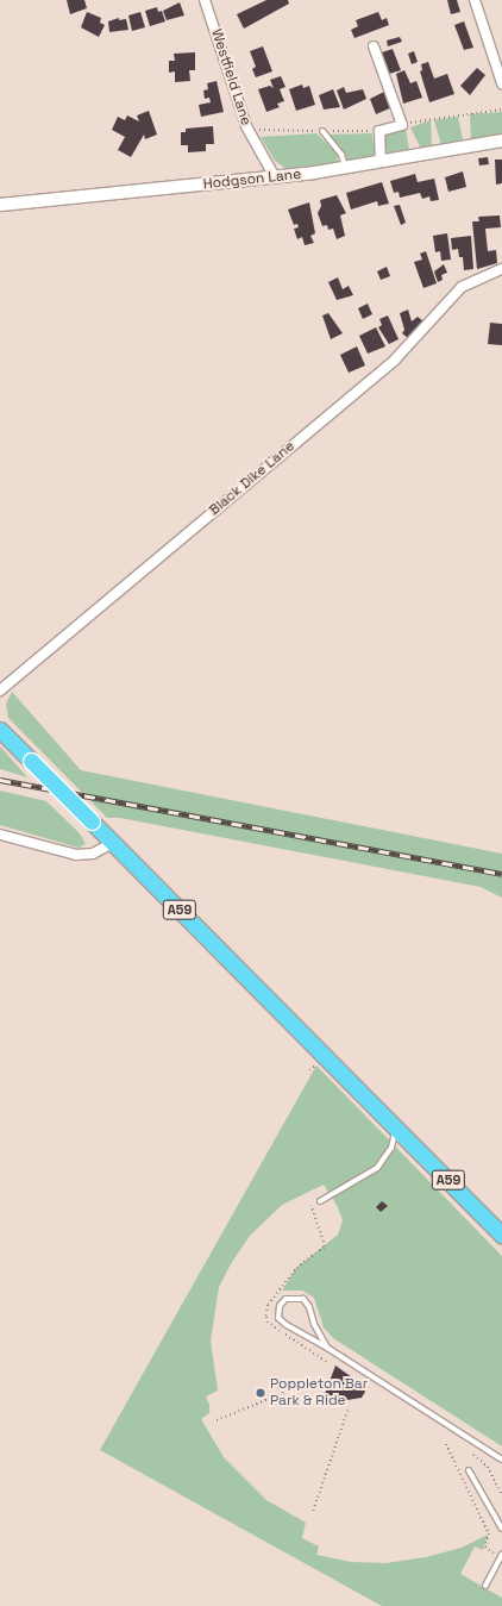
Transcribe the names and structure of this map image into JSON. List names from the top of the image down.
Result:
{
  "streets": {
    "highway": ["A59"],
    "street": ["Westfield Lane", "Hodgson Lane", "Black Dike Lane"]
  },
  "crossings": [
    ["Westfield Lane", "Hodgson Lane"]
  ],
  "places": ["Poppleton Bar Park & Ride"]
}
